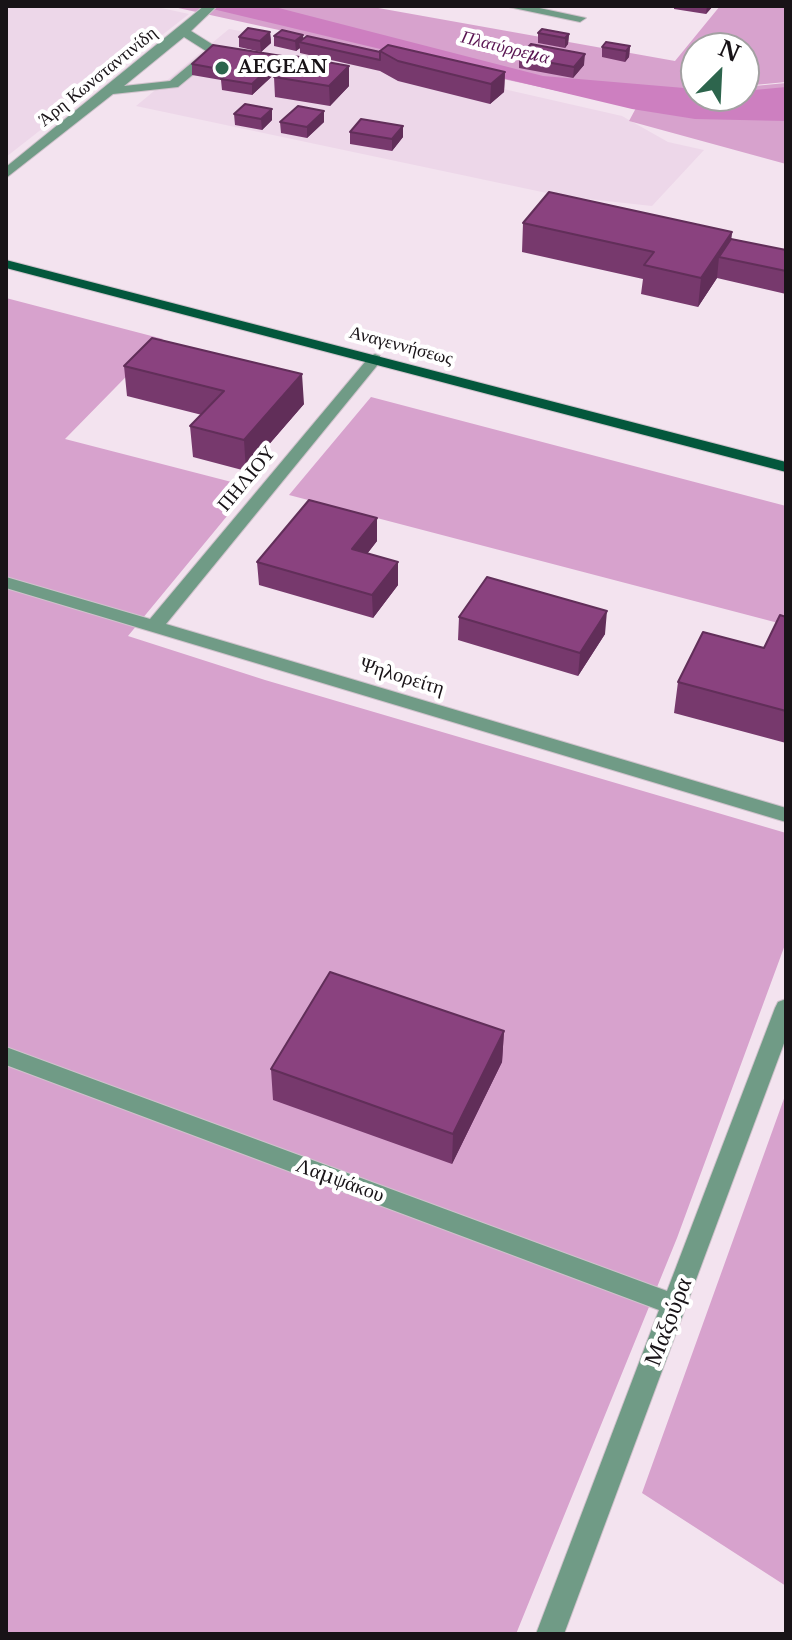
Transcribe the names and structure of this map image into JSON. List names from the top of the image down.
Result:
{
  "streets": {
    "main road": ["Αναγεννήσεως"],
    "street": [
      "Άρη Κωνσταντινίδη",
      "ΠΗΛΙΟΥ",
      "Ψηλορείτη",
      "Λαμψάκου",
      "Μαξούρα"
    ]
  },
  "crossings": [
    ["Αναγεννήσεως", "ΠΗΛΙΟΥ"],
    ["ΠΗΛΙΟΥ", "Ψηλορείτη"],
    ["Λαμψάκου", "Μαξούρα"]
  ],
  "water": ["Πλατύρρεμα"],
  "places": ["AEGEAN"],
  "north": "top right"
}
